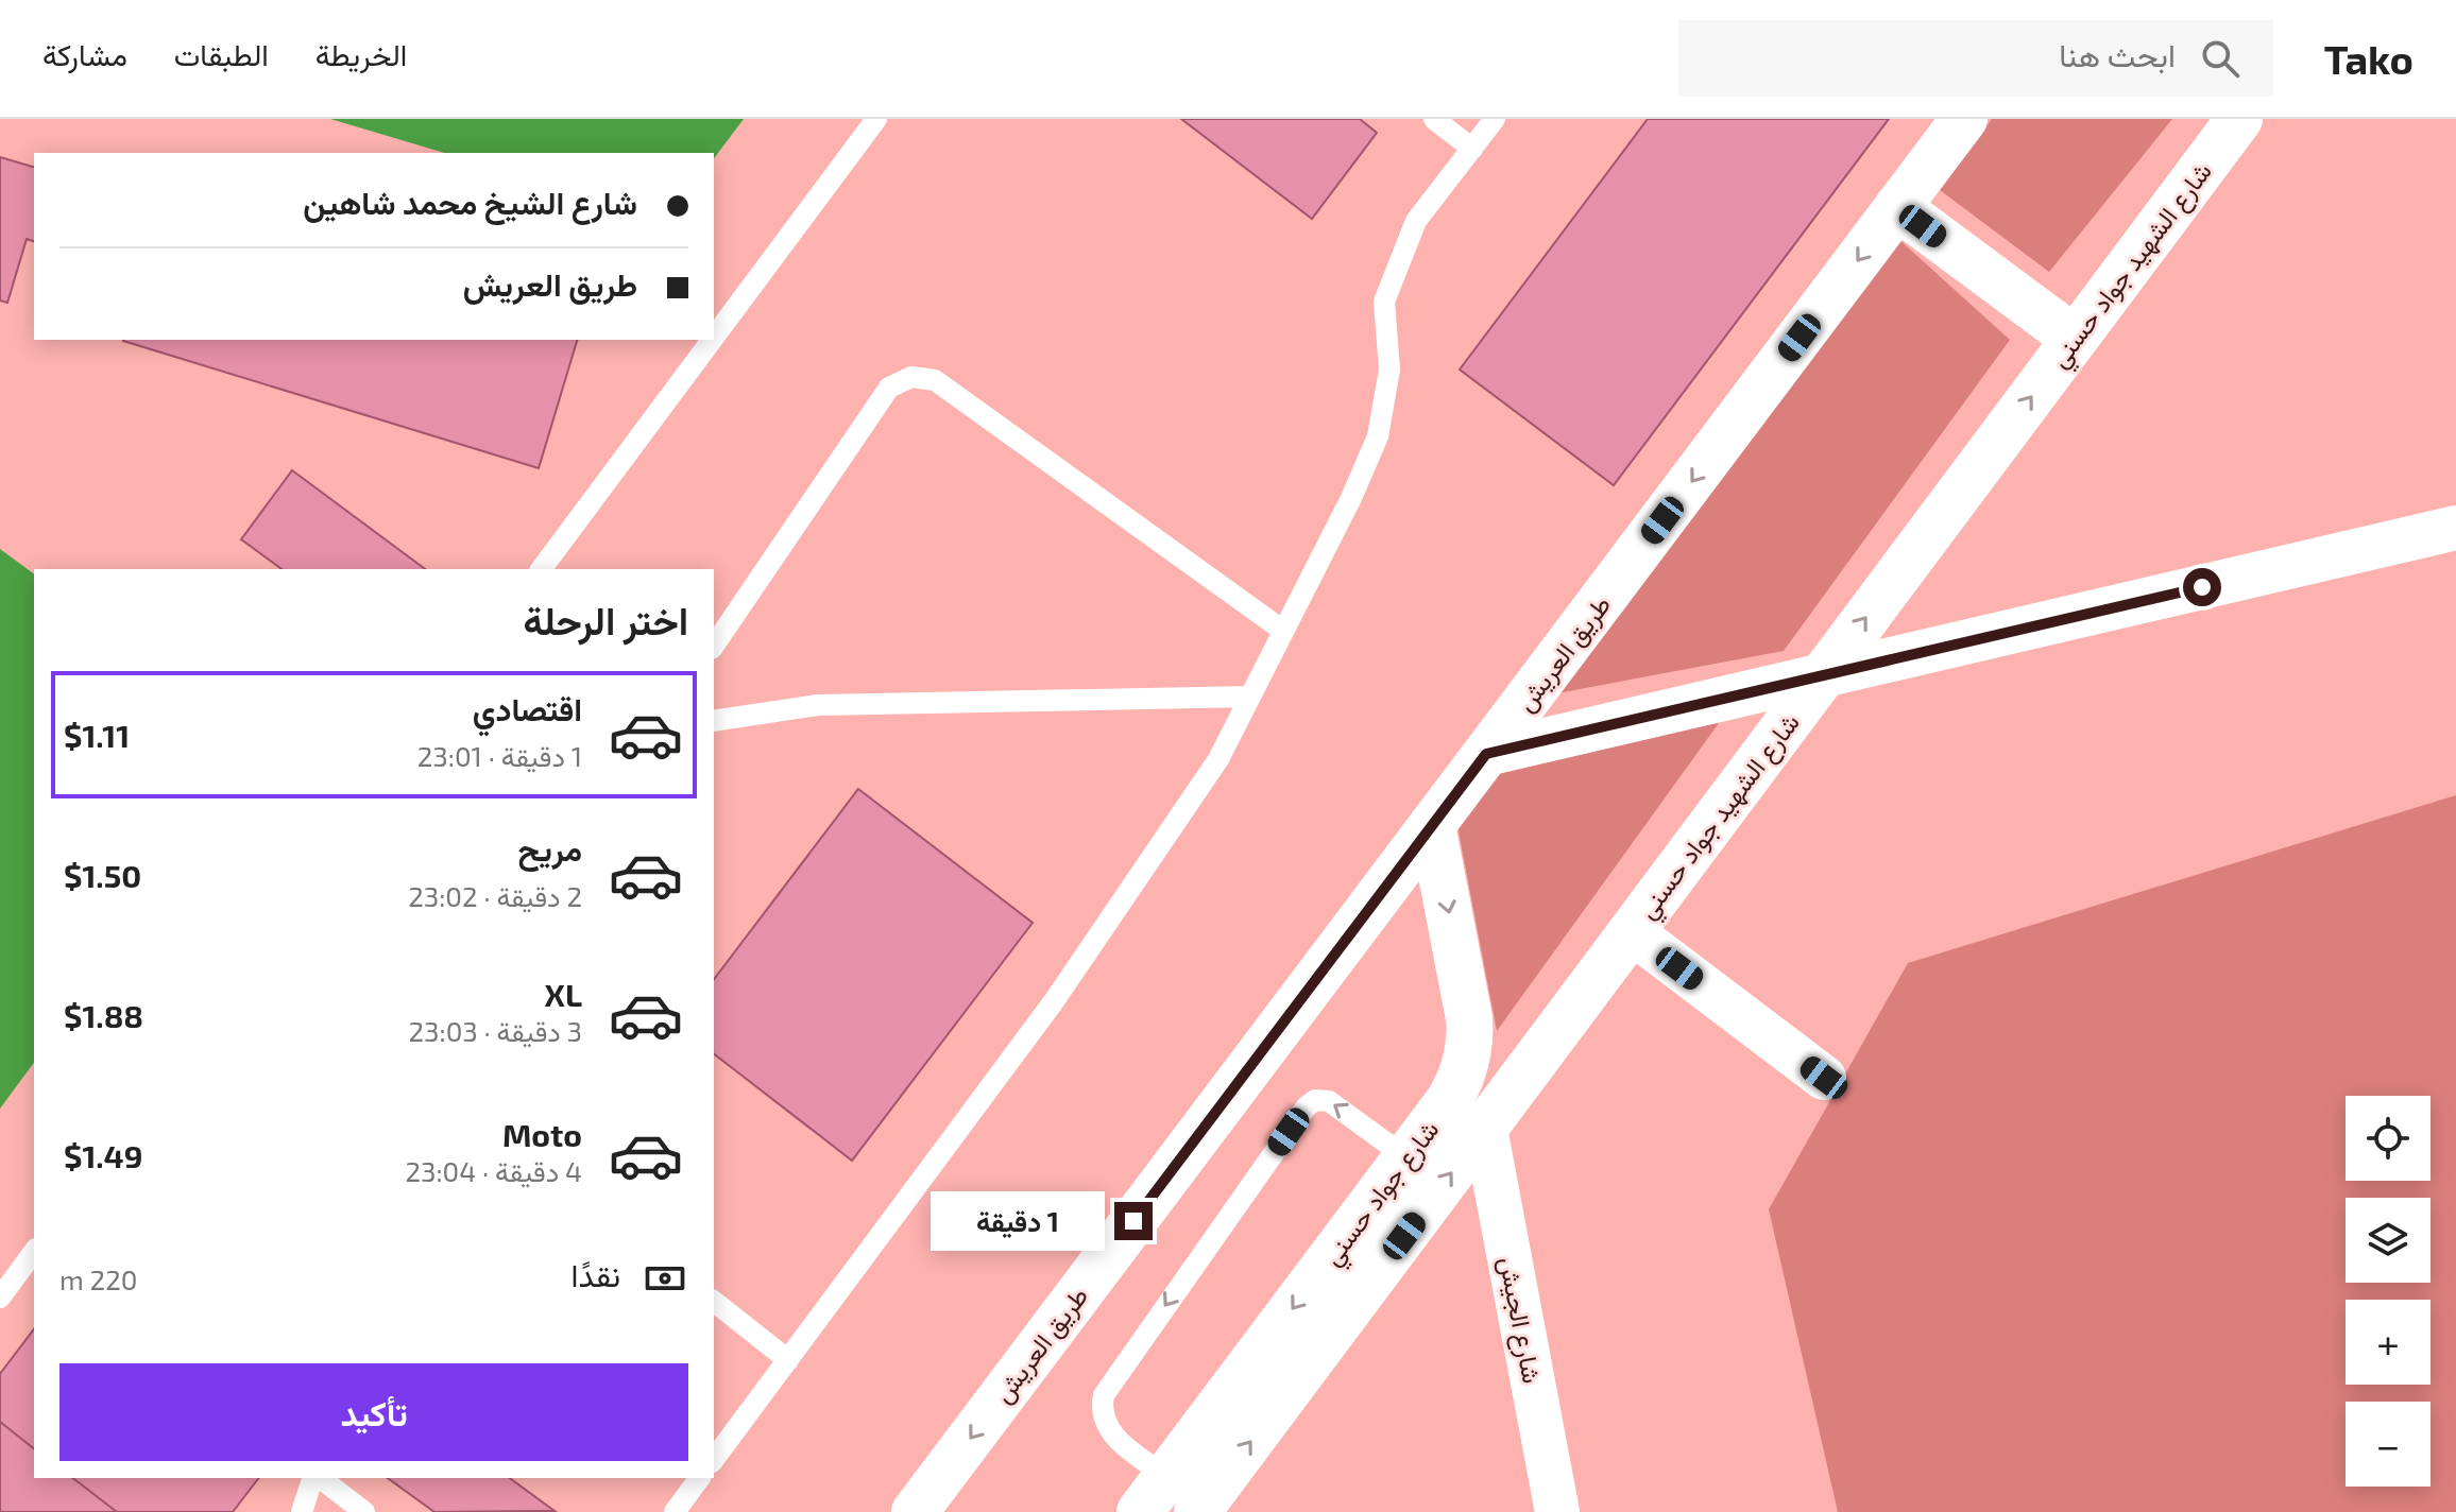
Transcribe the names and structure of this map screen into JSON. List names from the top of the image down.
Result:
{
  "streets": {
    "street": [
      "شارع الشهيد جواد حسني",
      "طريق العريش",
      "شارع جواد حسني",
      "شارع الجيش"
    ]
  },
  "crossings": [
    ["شارع الشهيد جواد حسني", "شارع الجيش"],
    ["طريق العريش", "شارع جواد حسني"]
  ],
  "one_way": ["شارع الشهيد جواد حسني", "طريق العريش", "شارع جواد حسني"],
  "page": {
    "header": "Tako",
    "search": "ابحث هنا",
    "nav": ["الخريطة", "الطبقات", "مشاركة"],
    "banner": ["شارع الشيخ محمد شاهين", "طريق العريش"],
    "heading": "اختر الرحلة",
    "list": [
      {
        "name": "اقتصادي",
        "note": "1 دقيقة · 23:01",
        "value": "$1.11"
      },
      {
        "name": "مريح",
        "note": "2 دقيقة · 23:02",
        "value": "$1.50"
      },
      {
        "name": "XL",
        "note": "3 دقيقة · 23:03",
        "value": "$1.88"
      },
      {
        "name": "Moto",
        "note": "4 دقيقة · 23:04",
        "value": "$1.49"
      }
    ],
    "map_buttons": ["+", "−"],
    "bubble": "1 دقيقة",
    "pay": ["نقدًا", "220 m"],
    "buttons": "تأكيد"
  }
}
